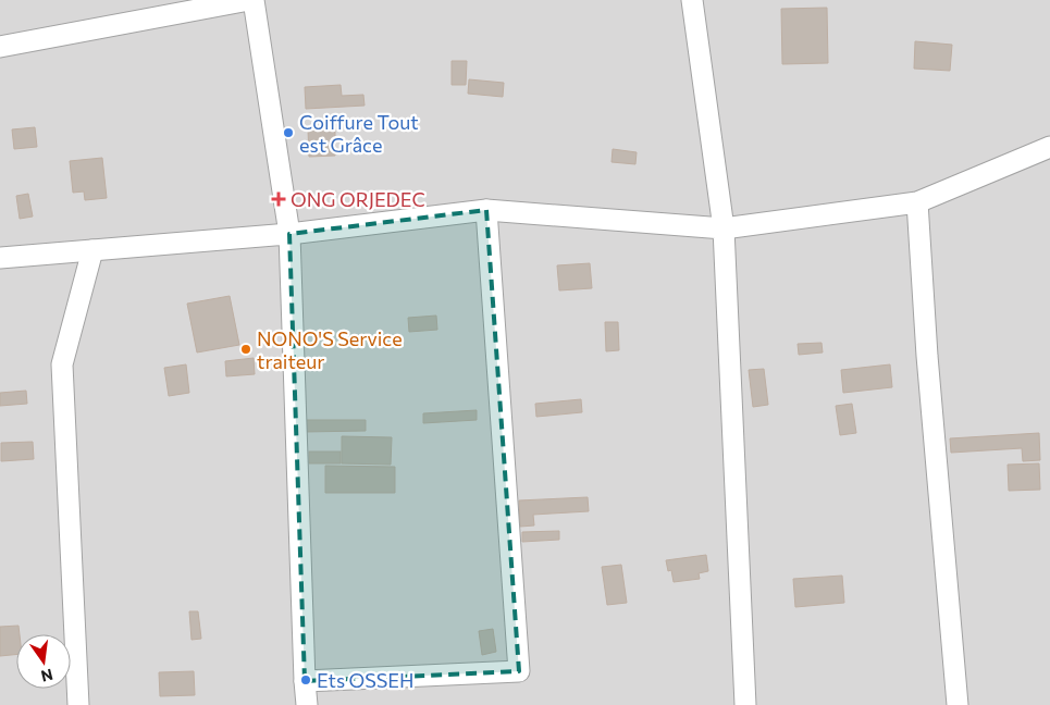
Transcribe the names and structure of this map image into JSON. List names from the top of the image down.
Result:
{
  "places": {
    "other": ["Coiffure Tout est Grâce", "NONO'S Service traiteur", "Ets OSSEH"],
    "health": ["ONG ORJEDEC"]
  },
  "north": "bottom"
}
